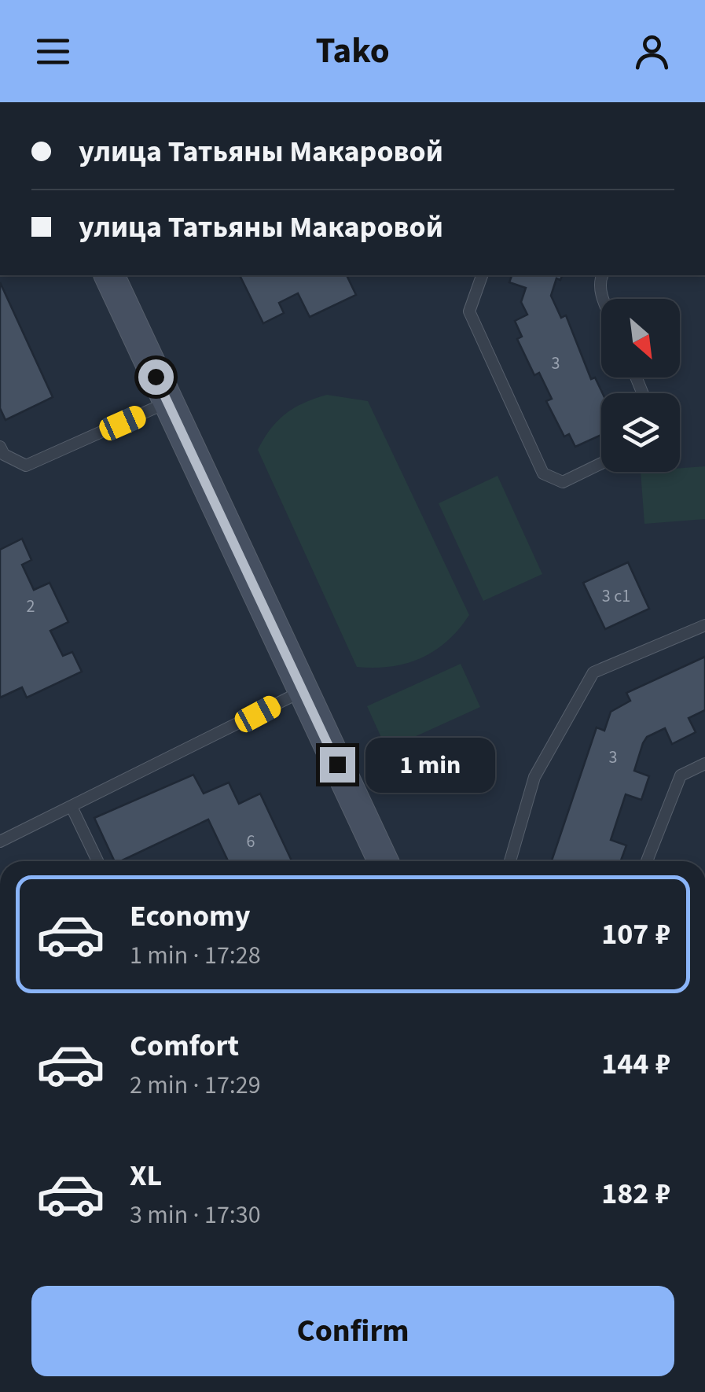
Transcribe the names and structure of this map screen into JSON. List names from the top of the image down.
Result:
{
  "house_numbers": [
    "3",
    "3 с1",
    "2",
    "3",
    "6"
  ],
  "north": "bottom right",
  "page": {
    "header": "Tako",
    "banner": ["улица Татьяны Макаровой", "улица Татьяны Макаровой"],
    "bubble": "1 min",
    "list": [
      {
        "name": "Economy",
        "note": "1 min · 17:28",
        "value": "107 ₽"
      },
      {
        "name": "Comfort",
        "note": "2 min · 17:29",
        "value": "144 ₽"
      },
      {
        "name": "XL",
        "note": "3 min · 17:30",
        "value": "182 ₽"
      }
    ],
    "buttons": "Confirm"
  }
}
